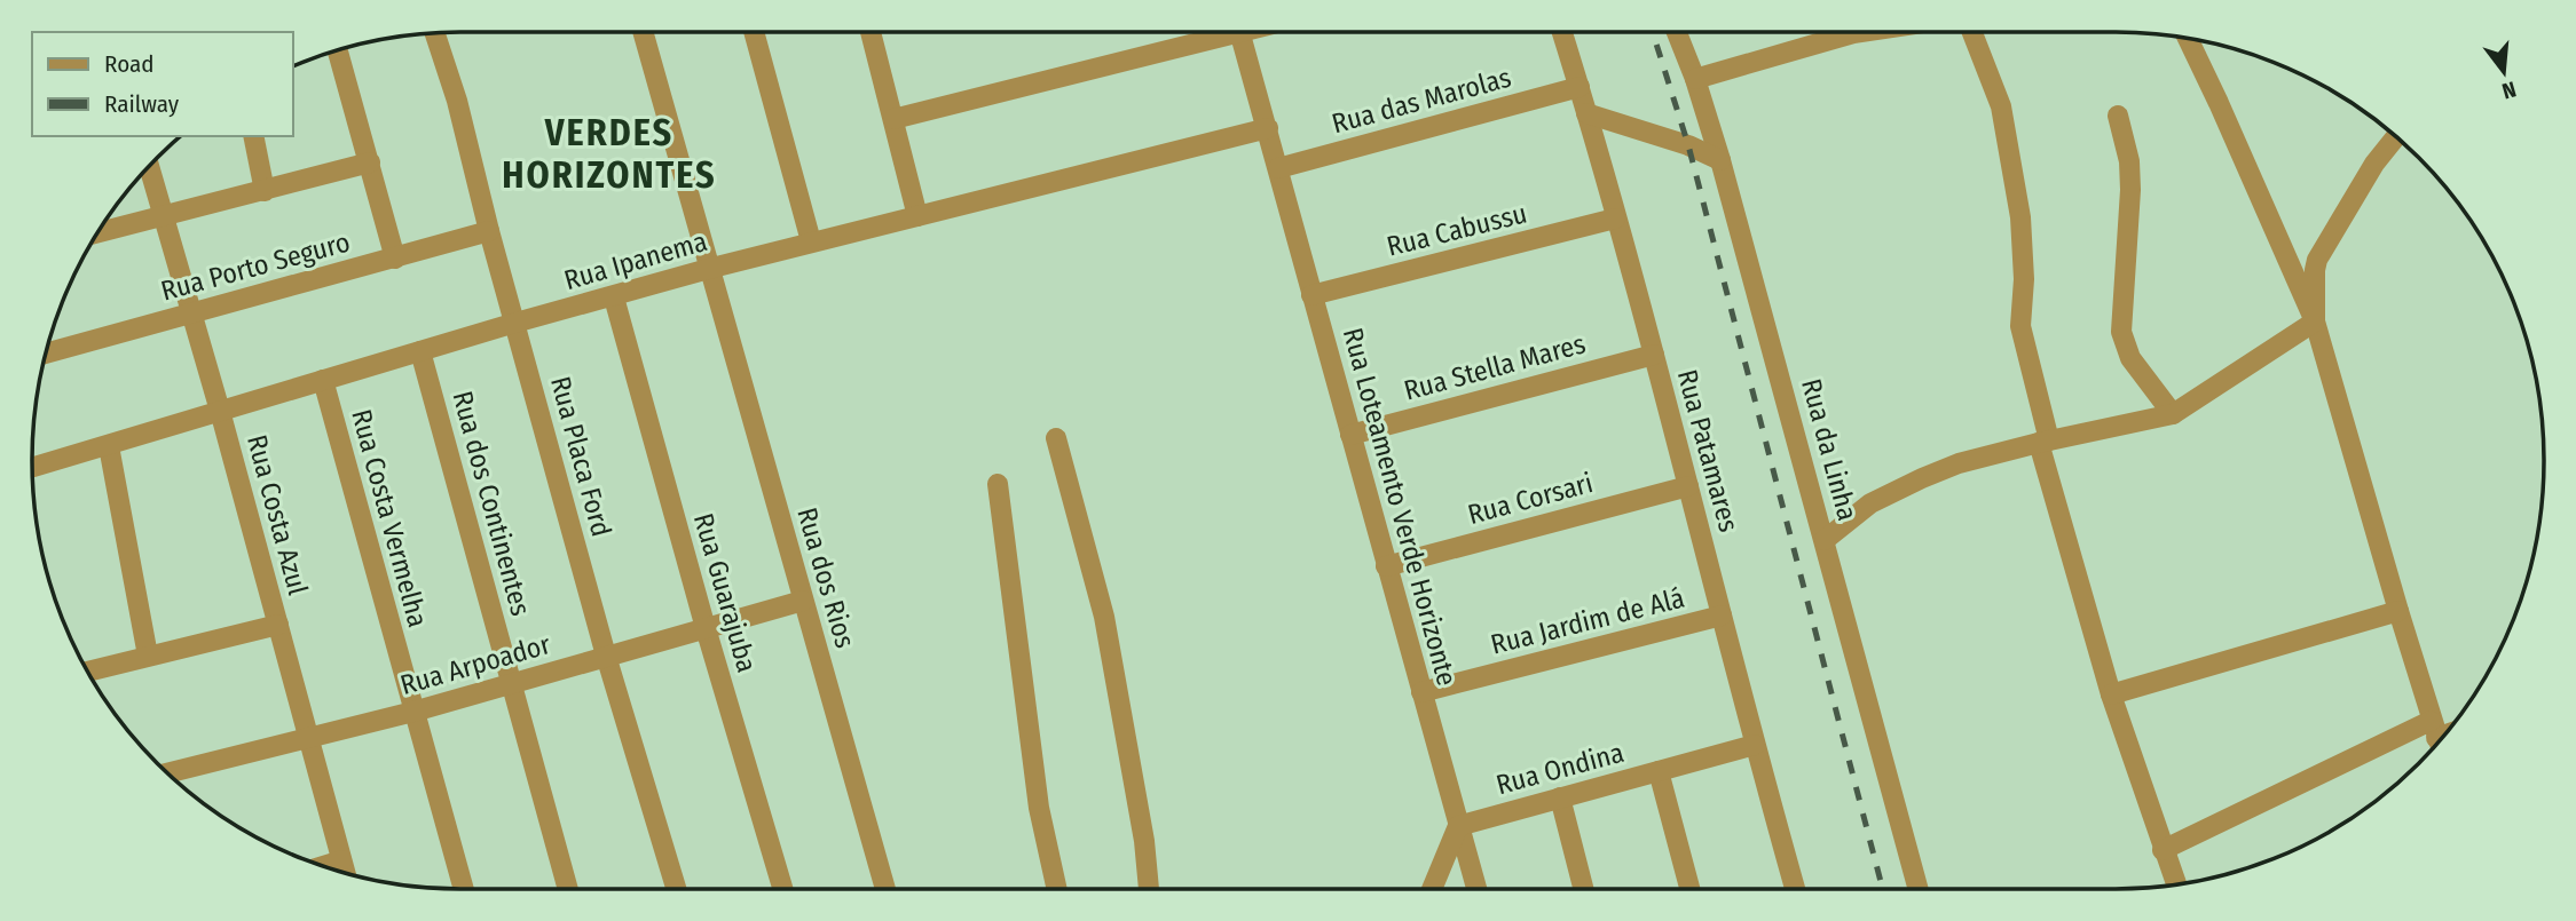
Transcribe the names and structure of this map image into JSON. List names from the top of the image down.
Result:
{
  "streets": {
    "street": [
      "Rua das Marolas",
      "Rua Cabussu",
      "Rua Ipanema",
      "Rua Porto Seguro",
      "Rua Stella Mares",
      "Rua da Linha",
      "Rua Patamares",
      "Rua Placa Ford",
      "Rua Corsari",
      "Rua dos Continentes",
      "Rua Loteamento Verde Horizonte",
      "Rua Costa Azul",
      "Rua Costa Vermelha",
      "Rua dos Rios",
      "Rua Guarajuba",
      "Rua Jardim de Alá",
      "Rua Arpoador",
      "Rua Ondina"
    ]
  },
  "crossings": [
    ["Rua das Marolas", "Rua Patamares"],
    ["Rua das Marolas", "Rua Loteamento Verde Horizonte"],
    ["Rua Cabussu", "Rua Patamares"],
    ["Rua Cabussu", "Rua Loteamento Verde Horizonte"],
    ["Rua Ipanema", "Rua Placa Ford"],
    ["Rua Ipanema", "Rua dos Continentes"],
    ["Rua Ipanema", "Rua Loteamento Verde Horizonte"],
    ["Rua Ipanema", "Rua Costa Azul"],
    ["Rua Ipanema", "Rua Costa Vermelha"],
    ["Rua Ipanema", "Rua dos Rios"],
    ["Rua Ipanema", "Rua Guarajuba"],
    ["Rua Porto Seguro", "Rua Placa Ford"],
    ["Rua Porto Seguro", "Rua Costa Azul"],
    ["Rua Stella Mares", "Rua Patamares"],
    ["Rua Stella Mares", "Rua Loteamento Verde Horizonte"],
    ["Rua Patamares", "Rua Corsari"],
    ["Rua Patamares", "Rua Jardim de Alá"],
    ["Rua Patamares", "Rua Ondina"],
    ["Rua Placa Ford", "Rua Arpoador"],
    ["Rua Corsari", "Rua Loteamento Verde Horizonte"],
    ["Rua dos Continentes", "Rua Arpoador"],
    ["Rua Loteamento Verde Horizonte", "Rua Jardim de Alá"],
    ["Rua Loteamento Verde Horizonte", "Rua Ondina"],
    ["Rua Costa Azul", "Rua Arpoador"],
    ["Rua Costa Vermelha", "Rua Arpoador"],
    ["Rua dos Rios", "Rua Arpoador"],
    ["Rua Guarajuba", "Rua Arpoador"]
  ],
  "districts": ["VERDES HORIZONTES"],
  "legend": ["Road", "Railway"],
  "north": "bottom"
}
